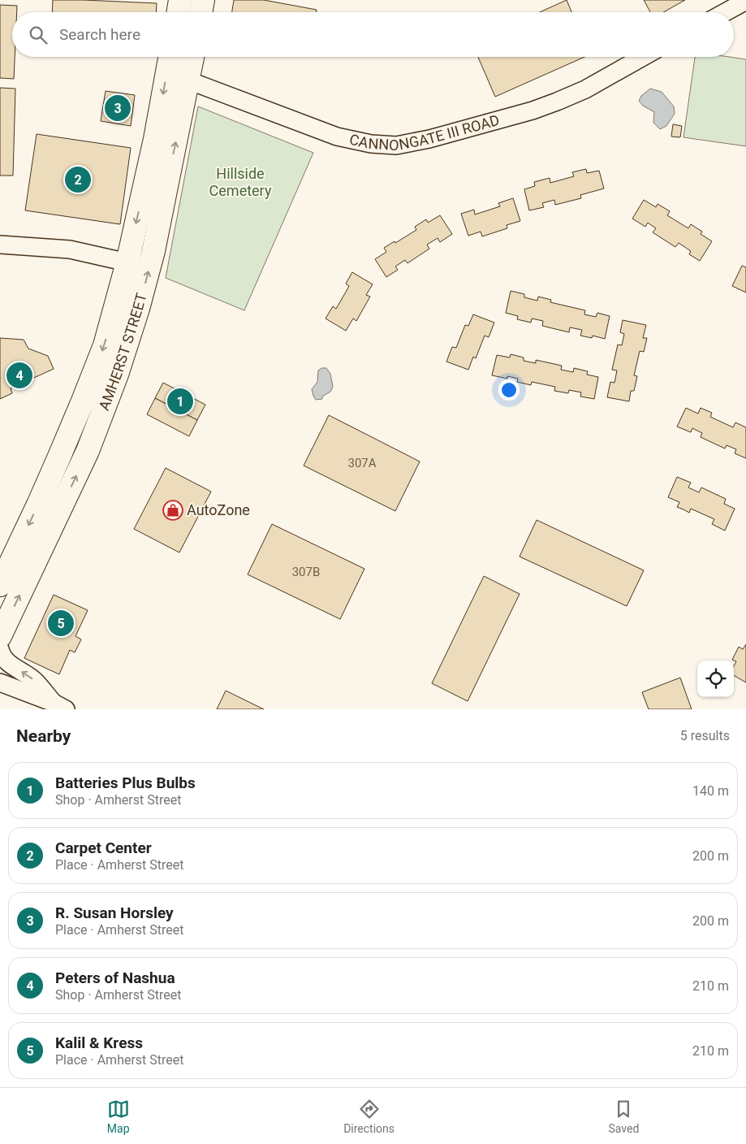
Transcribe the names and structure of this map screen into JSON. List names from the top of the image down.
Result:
{
  "streets": {
    "highway": ["AMHERST STREET"],
    "street": ["CANNONGATE III ROAD"]
  },
  "crossings": [
    ["CANNONGATE III ROAD", "AMHERST STREET"]
  ],
  "parks": ["Hillside Cemetery"],
  "places": {
    "shop": ["AutoZone"]
  },
  "house_numbers": ["307A", "307B"],
  "page": {
    "search": "Search here",
    "pins": [
      "3",
      "2",
      "4",
      "1",
      "5"
    ],
    "heading": ["Nearby", "5 results"],
    "list": [
      {
        "mark": "1",
        "name": "Batteries Plus Bulbs",
        "note": "Shop · Amherst Street",
        "value": "140 m"
      },
      {
        "mark": "2",
        "name": "Carpet Center",
        "note": "Place · Amherst Street",
        "value": "200 m"
      },
      {
        "mark": "3",
        "name": "R. Susan Horsley",
        "note": "Place · Amherst Street",
        "value": "200 m"
      },
      {
        "mark": "4",
        "name": "Peters of Nashua",
        "note": "Shop · Amherst Street",
        "value": "210 m"
      },
      {
        "mark": "5",
        "name": "Kalil & Kress",
        "note": "Place · Amherst Street",
        "value": "210 m"
      }
    ],
    "nav": ["Map", "Directions", "Saved"]
  }
}
